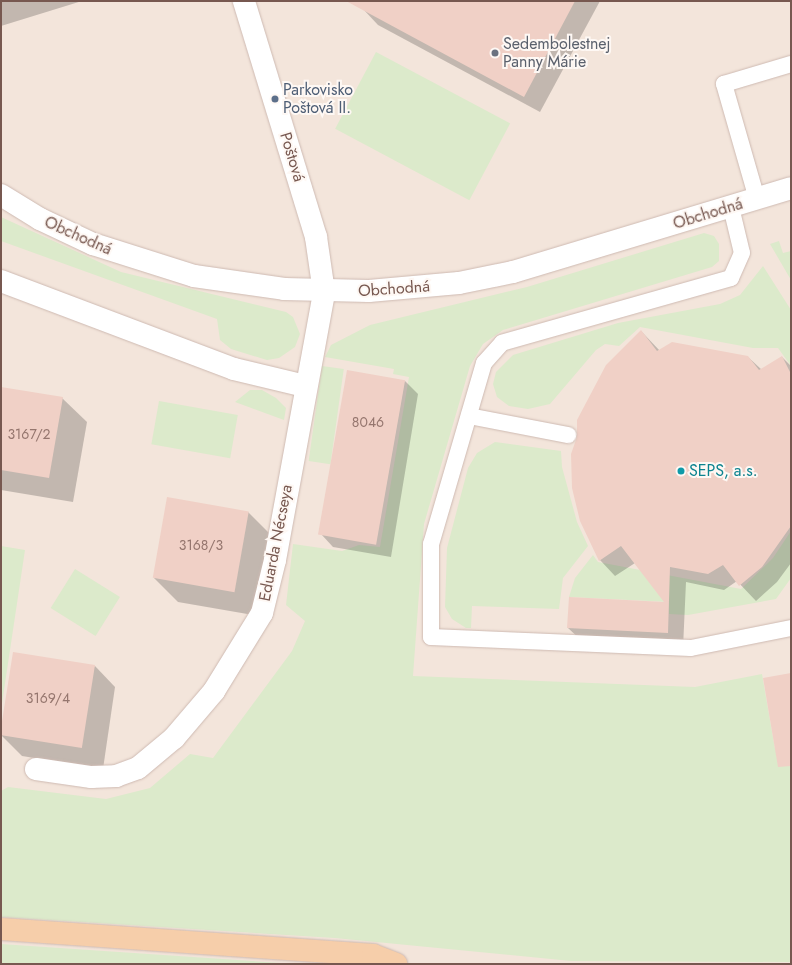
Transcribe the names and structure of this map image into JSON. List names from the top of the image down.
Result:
{
  "streets": {
    "street": ["Poštová", "Obchodná", "Eduarda Nécseya"]
  },
  "crossings": [
    ["Poštová", "Obchodná"],
    ["Poštová", "Eduarda Nécseya"],
    ["Obchodná", "Eduarda Nécseya"]
  ],
  "places": ["Sedembolestnej Panny Márie", "Parkovisko Poštová II.", "SEPS, a.s."],
  "house_numbers": [
    "8046",
    "3167/2",
    "3168/3",
    "3169/4"
  ]
}
